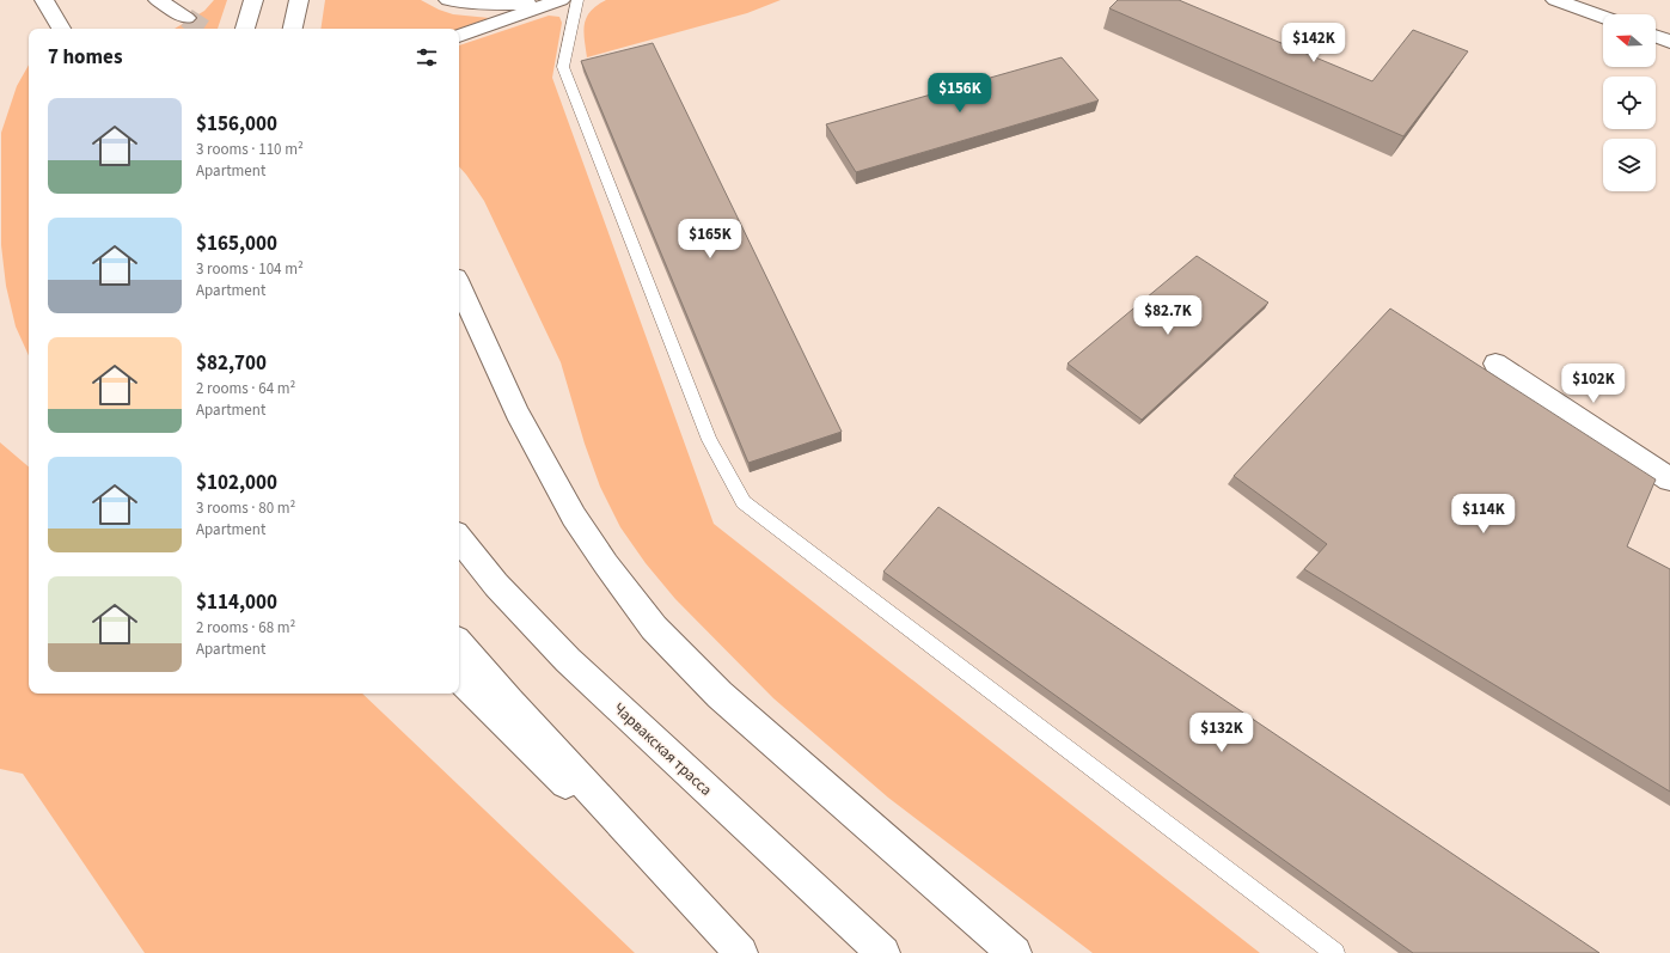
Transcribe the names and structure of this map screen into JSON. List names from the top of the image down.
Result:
{
  "streets": {
    "main road": ["Чарвакская трасса"]
  },
  "north": "left",
  "page": {
    "price": [
      "$142K",
      "$156K",
      "$165K",
      "$82.7K",
      "$102K",
      "$114K",
      "$132K"
    ],
    "heading": "7 homes",
    "list": [
      {
        "name": "$156,000",
        "note": "3 rooms · 110 m² · Apartment"
      },
      {
        "name": "$165,000",
        "note": "3 rooms · 104 m² · Apartment"
      },
      {
        "name": "$82,700",
        "note": "2 rooms · 64 m² · Apartment"
      },
      {
        "name": "$102,000",
        "note": "3 rooms · 80 m² · Apartment"
      },
      {
        "name": "$114,000",
        "note": "2 rooms · 68 m² · Apartment"
      }
    ]
  }
}
